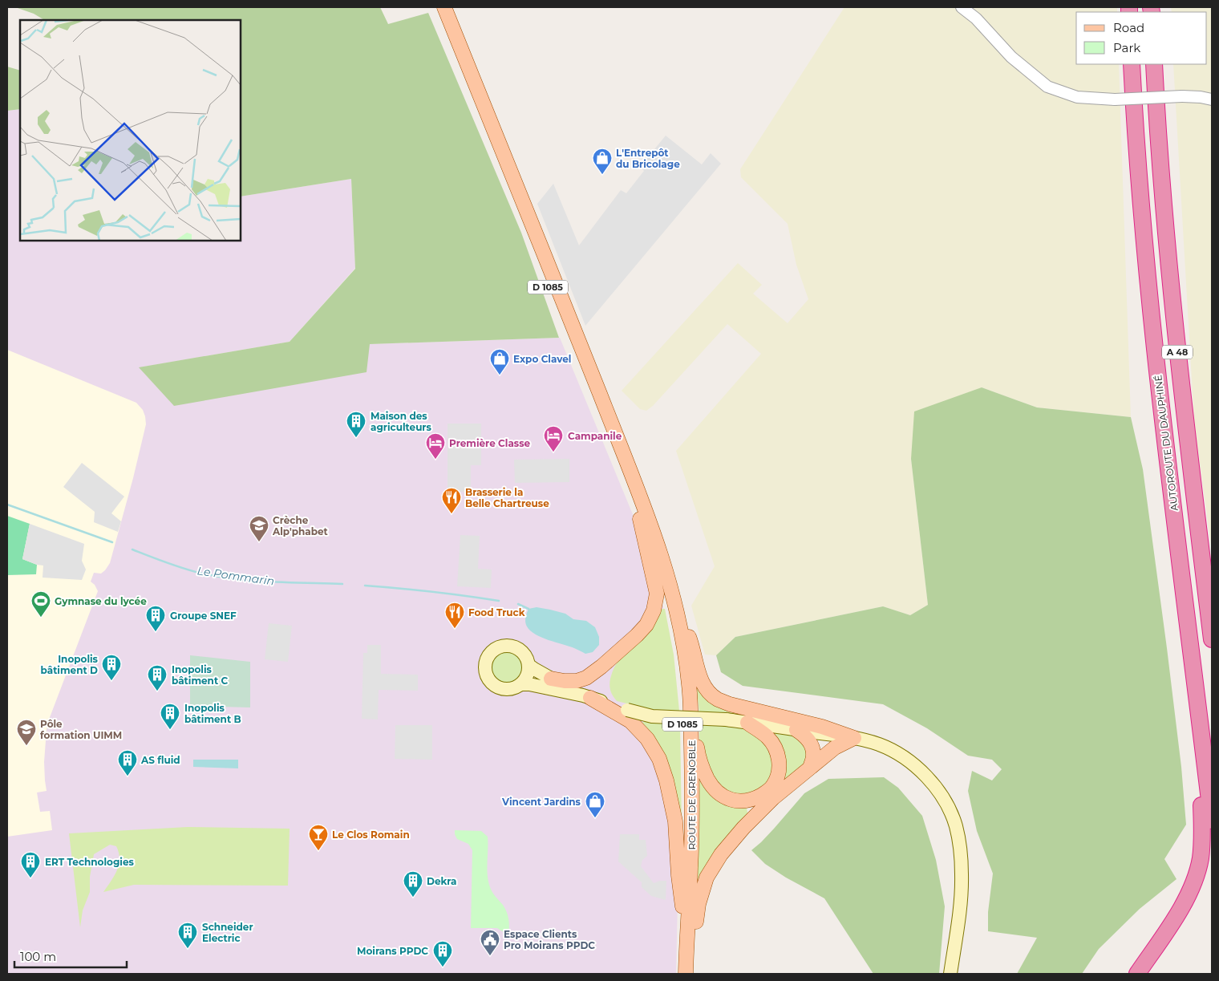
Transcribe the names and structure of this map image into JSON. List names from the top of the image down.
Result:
{
  "streets": {
    "highway": ["A 48", "AUTOROUTE DU DAUPHINÉ"],
    "main road": ["D 1085", "ROUTE DE GRENOBLE"]
  },
  "crossings": [
    ["D 1085", "ROUTE DE GRENOBLE"]
  ],
  "water": ["Le Pommarin"],
  "places": {
    "shop": ["L'Entrepôt du Bricolage", "Expo Clavel", "Vincent Jardins"],
    "building": [
      "Maison des agriculteurs",
      "Groupe SNEF",
      "Inopolis bâtiment D",
      "Inopolis bâtiment C",
      "Inopolis bâtiment B",
      "AS fluid",
      "ERT Technologies",
      "Dekra",
      "Schneider Electric",
      "Moirans PPDC"
    ],
    "hotel": ["Campanile", "Première Classe"],
    "restaurant": ["Brasserie la Belle Chartreuse", "Food Truck"],
    "school or university": ["Crèche Alp'phabet", "Pôle formation UIMM"],
    "sports": ["Gymnase du lycée"],
    "bar": ["Le Clos Romain"],
    "public building": ["Espace Clients Pro Moirans PPDC"]
  },
  "legend": ["Road", "Park"],
  "scale_bar": "100 m"
}
